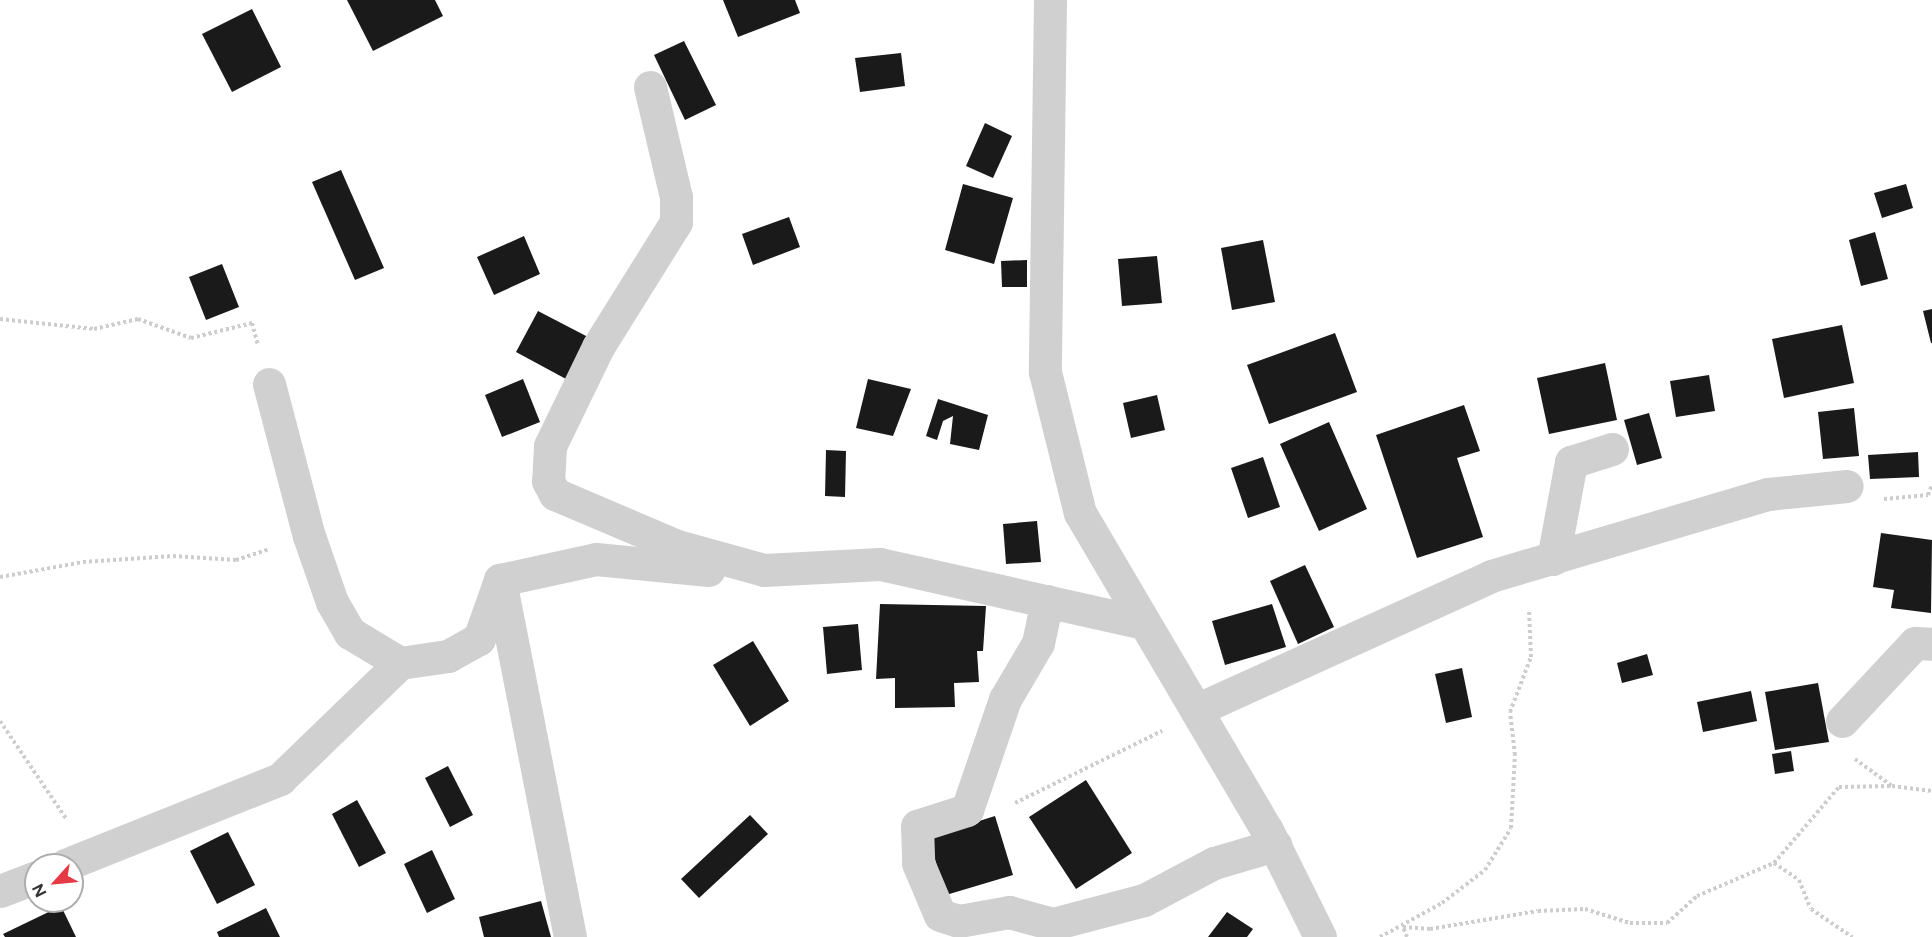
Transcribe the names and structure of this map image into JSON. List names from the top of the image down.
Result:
{
  "north": "bottom left"
}
